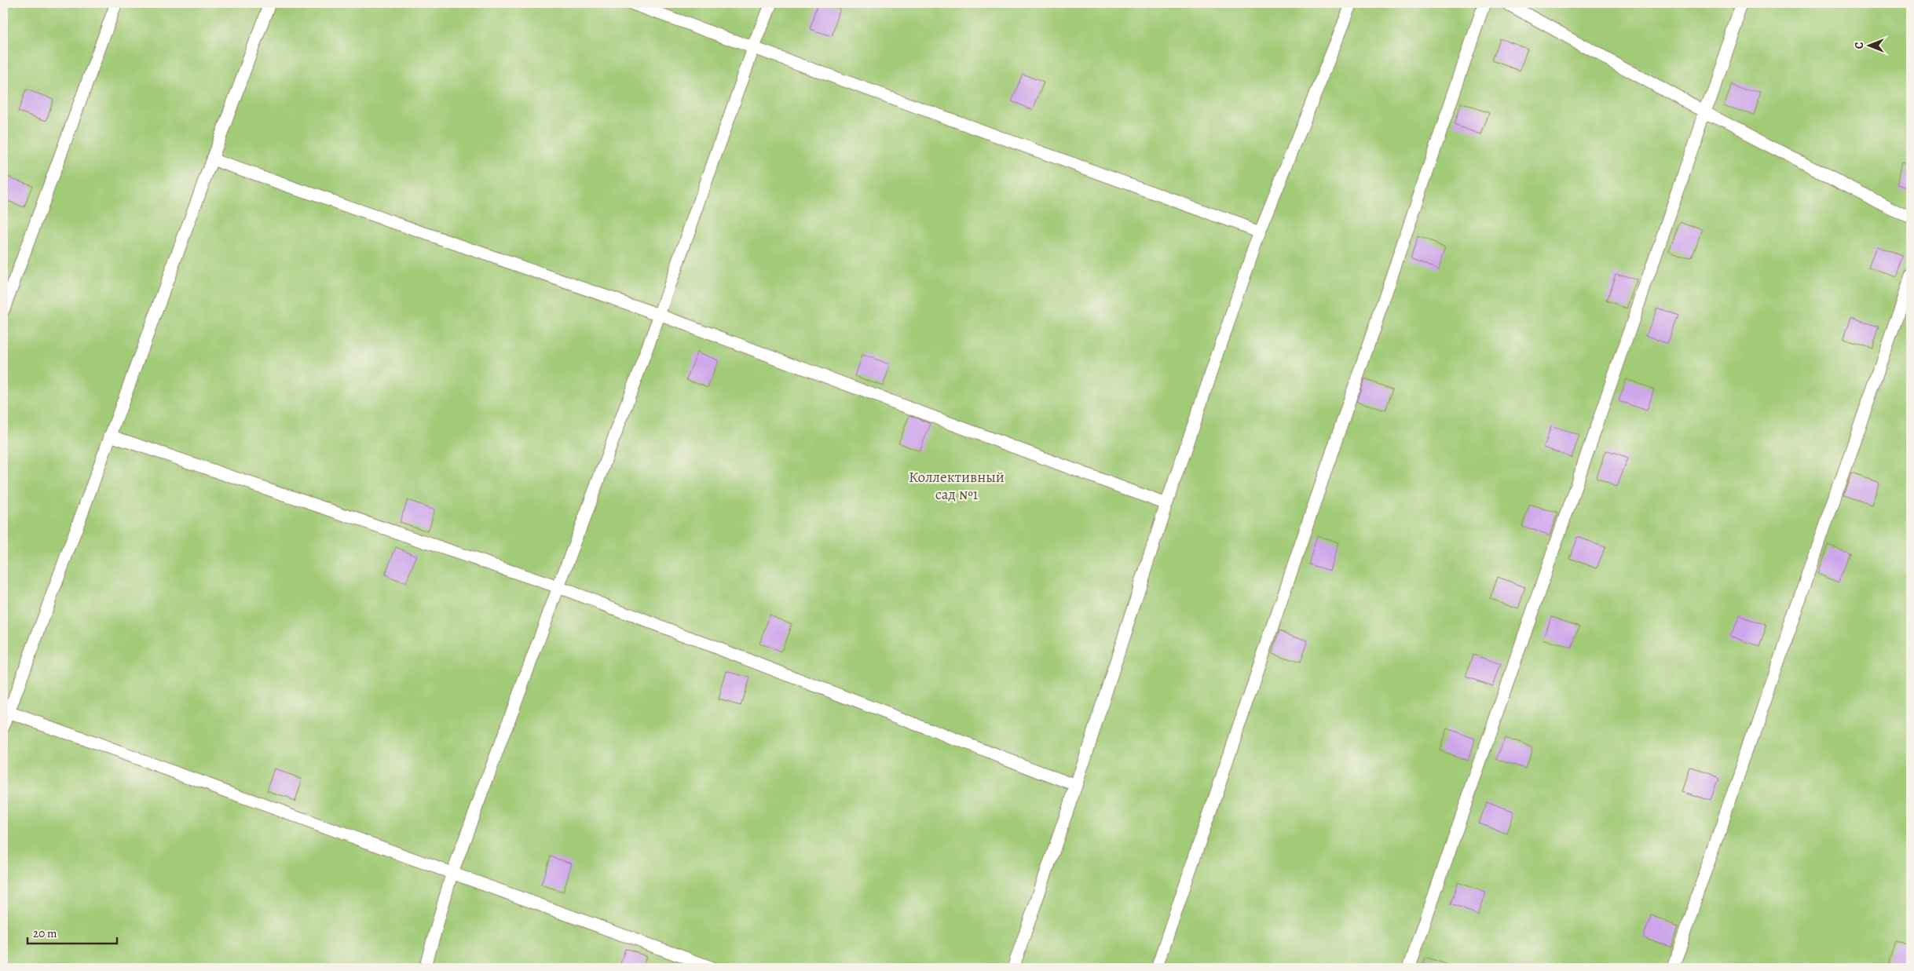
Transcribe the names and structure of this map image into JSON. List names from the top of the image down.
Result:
{
  "parks": ["Коллективный сад №1"],
  "scale_bar": "20 m",
  "north": "left"
}
